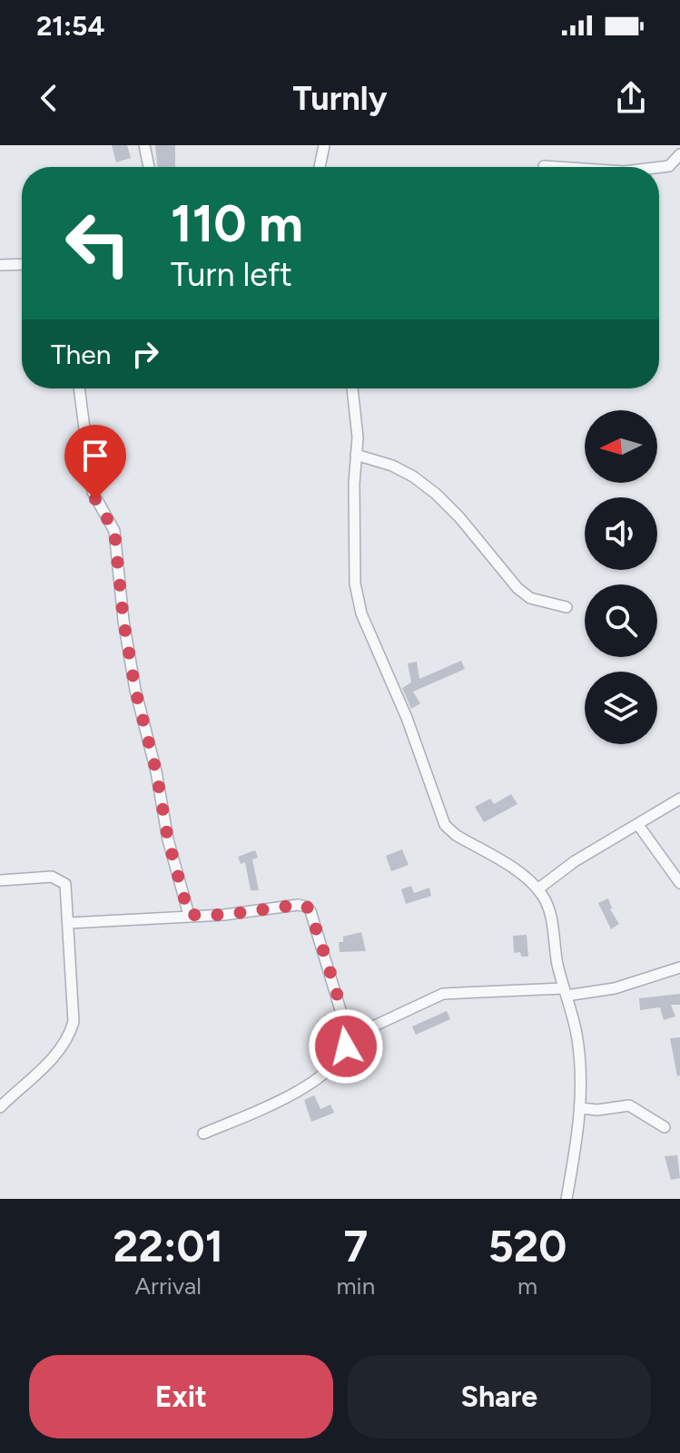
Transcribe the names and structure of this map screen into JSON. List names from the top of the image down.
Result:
{
  "north": "left",
  "page": {
    "status": "21:54",
    "header": "Turnly",
    "turn": ["110 m", "Turn left"],
    "then": "Then",
    "eta": [
      "22:01",
      "Arrival",
      "7",
      "min",
      "520",
      "m"
    ],
    "buttons": ["Exit", "Share"]
  }
}
